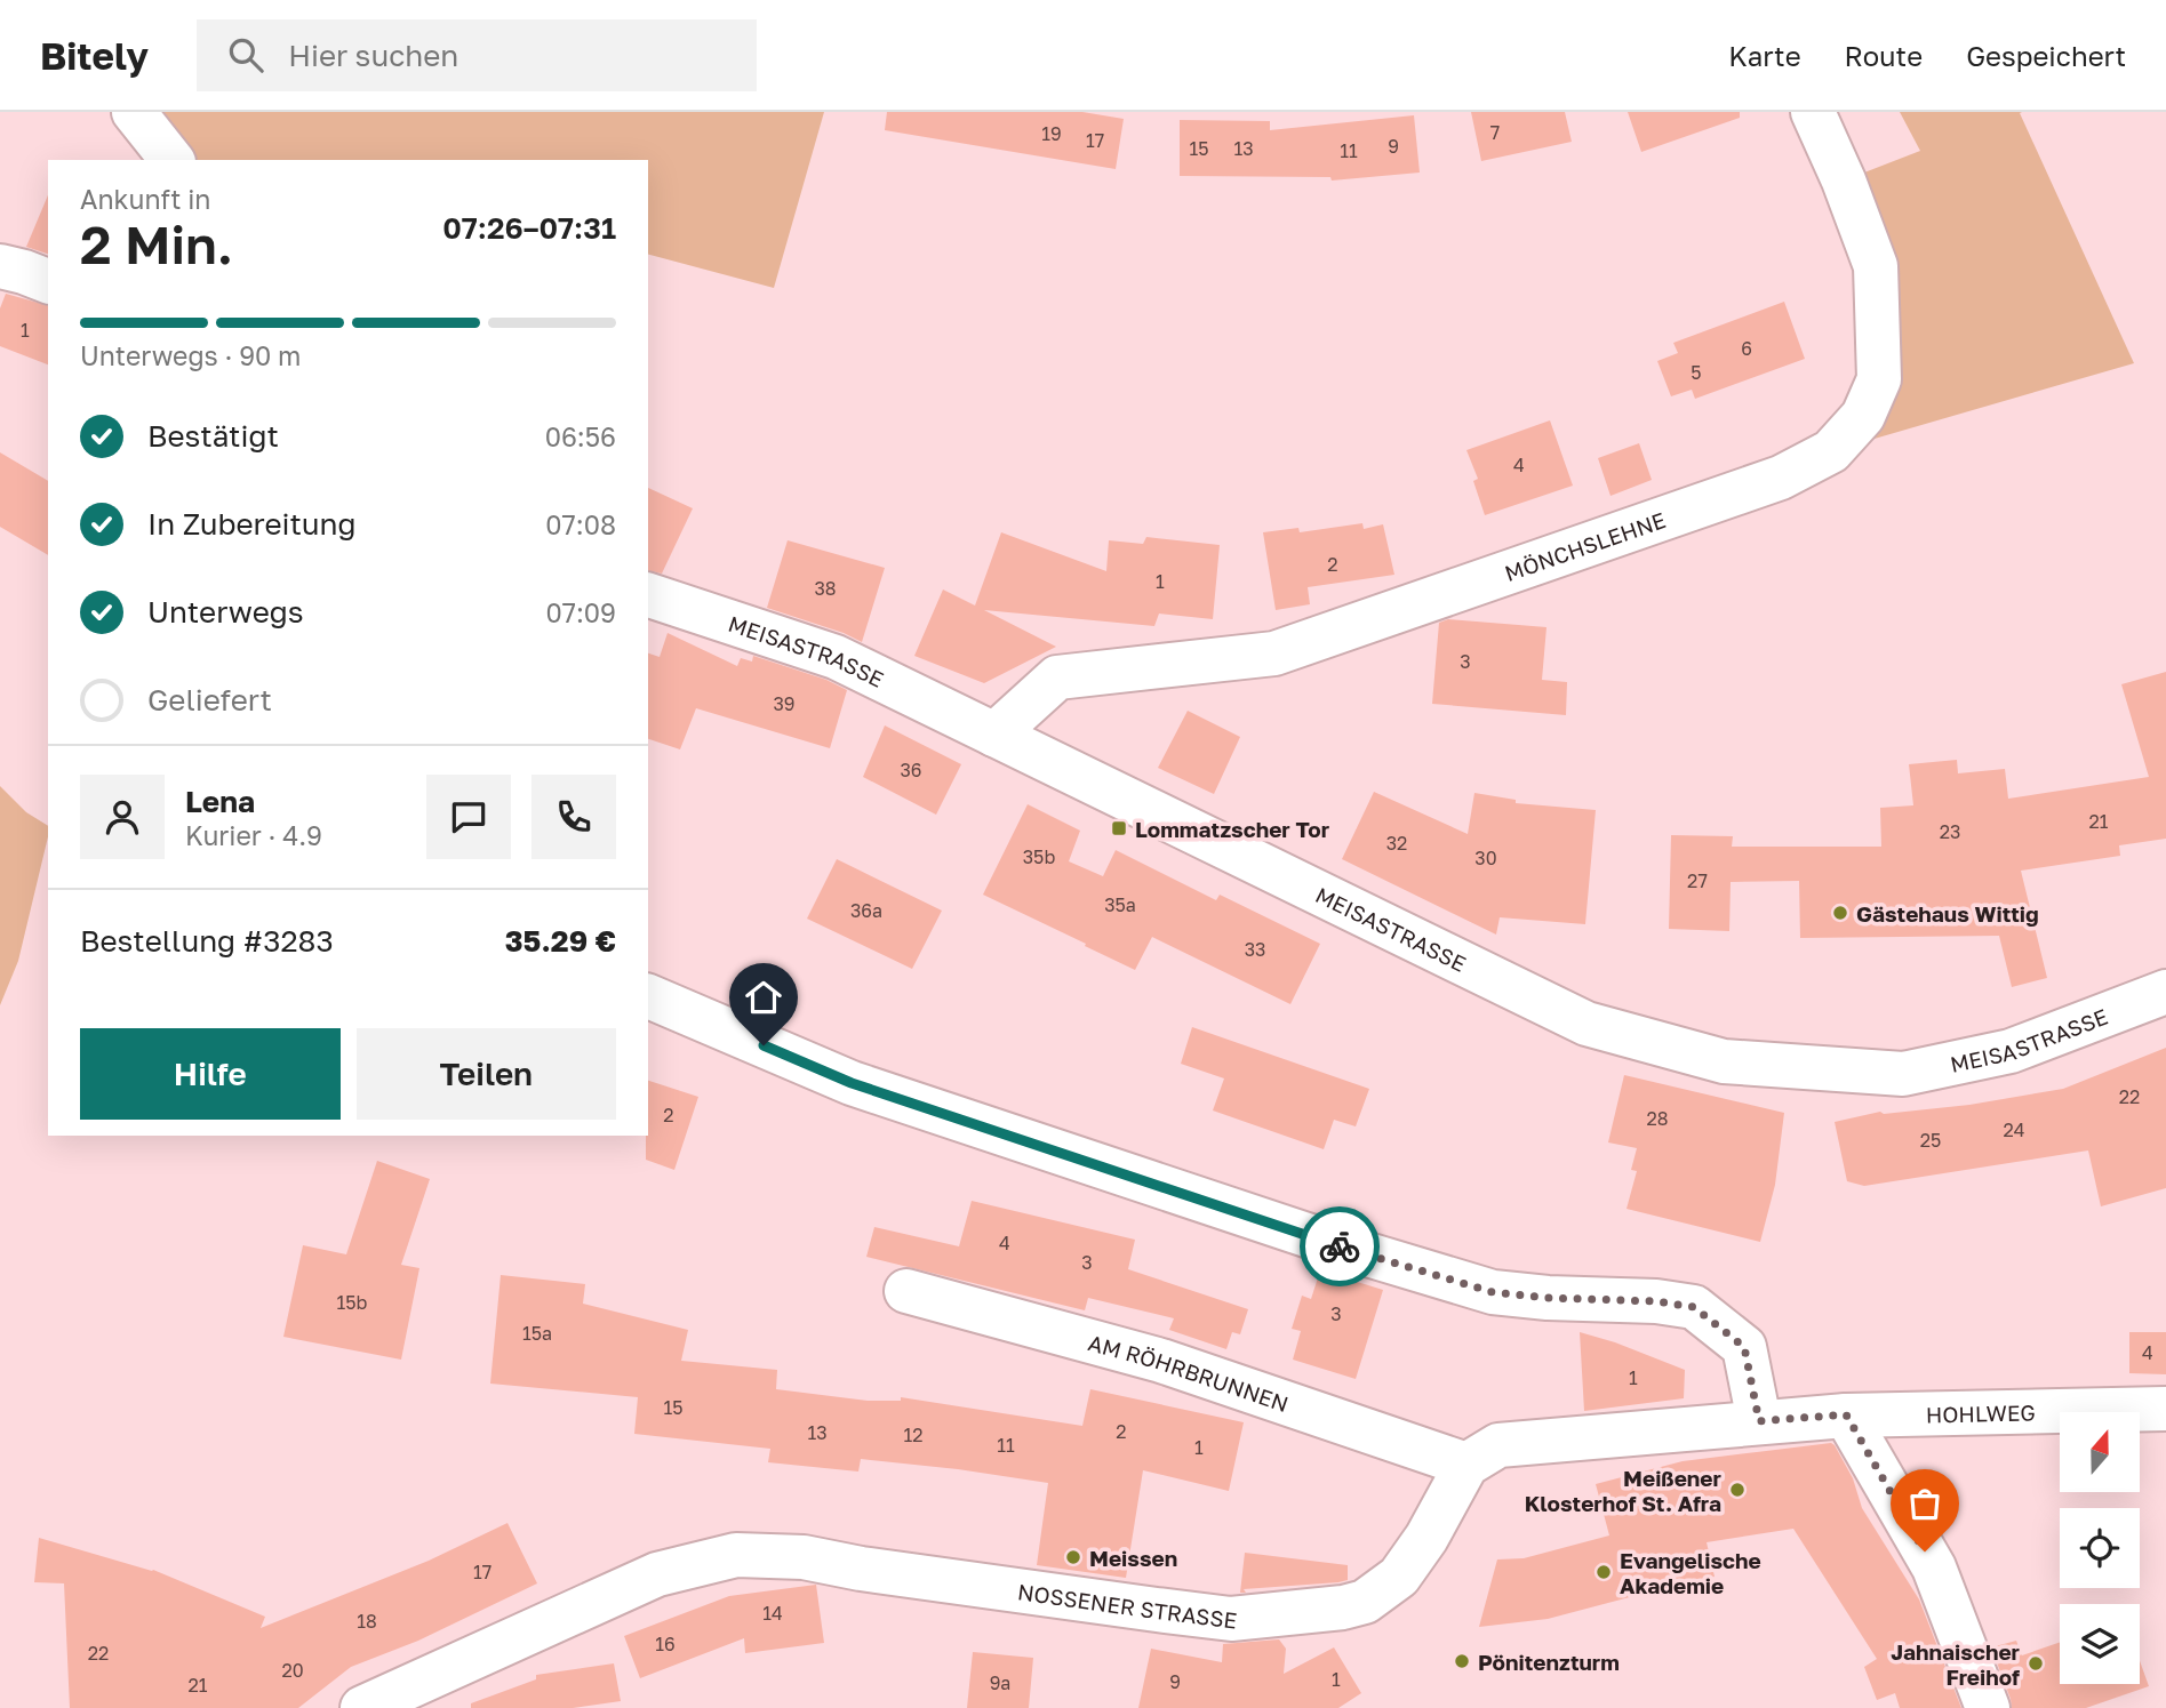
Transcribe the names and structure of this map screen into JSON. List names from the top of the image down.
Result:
{
  "streets": {
    "street": [
      "MÖNCHSLEHNE",
      "MEISASTRASSE",
      "AM RÖHRBRUNNEN",
      "HOHLWEG",
      "NOSSENER STRASSE"
    ]
  },
  "crossings": [
    ["MÖNCHSLEHNE", "MEISASTRASSE"],
    ["AM RÖHRBRUNNEN", "NOSSENER STRASSE"],
    ["HOHLWEG", "NOSSENER STRASSE"]
  ],
  "places": {
    "transit": ["Lommatzscher Tor"],
    "other": [
      "Gästehaus Wittig",
      "Meißener Klosterhof St. Afra",
      "Meissen",
      "Evangelische Akademie",
      "Pönitenzturm",
      "Jahnaischer Freihof"
    ]
  },
  "house_numbers": [
    "7",
    "19",
    "17",
    "9",
    "15",
    "13",
    "11",
    "1",
    "6",
    "5",
    "4",
    "2",
    "1",
    "38",
    "3",
    "39",
    "36",
    "21",
    "23",
    "32",
    "35b",
    "30",
    "27",
    "35a",
    "36a",
    "33",
    "22",
    "2",
    "28",
    "24",
    "25",
    "4",
    "3",
    "15b",
    "3",
    "15a",
    "4",
    "1",
    "15",
    "2",
    "13",
    "12",
    "11",
    "1",
    "17",
    "14",
    "18",
    "16",
    "22",
    "20",
    "1",
    "9",
    "9a",
    "21"
  ],
  "north": "top",
  "page": {
    "header": "Bitely",
    "search": "Hier suchen",
    "nav": ["Karte", "Route", "Gespeichert"],
    "heading": ["2 Min.", "Ankunft in", "07:26–07:31"],
    "panel": [
      "Lena",
      "Kurier · 4.9",
      "Bestellung #3283",
      "35.29 €"
    ],
    "bar": "Unterwegs · 90 m",
    "list": [
      ["Bestätigt", "06:56"],
      ["In Zubereitung", "07:08"],
      ["Unterwegs", "07:09"],
      "Geliefert"
    ],
    "buttons": ["Hilfe", "Teilen"]
  }
}
